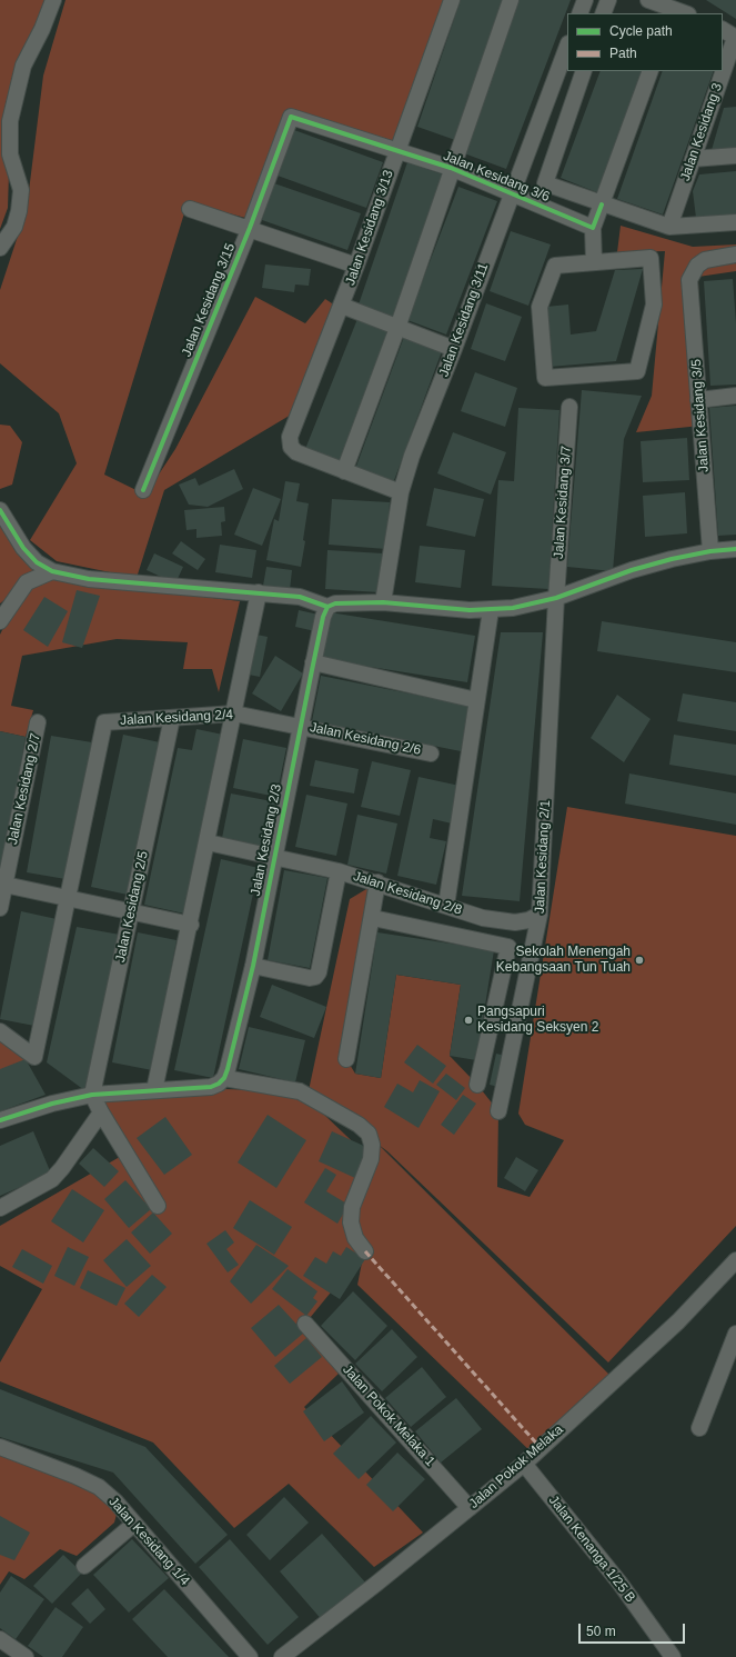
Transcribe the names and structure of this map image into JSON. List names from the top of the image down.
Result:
{
  "streets": {
    "street": [
      "Jalan Kesidang 3",
      "Jalan Kesidang 3/6",
      "Jalan Kesidang 3/13",
      "Jalan Kesidang 3/15",
      "Jalan Kesidang 3/11",
      "Jalan Kesidang 3/5",
      "Jalan Kesidang 3/7",
      "Jalan Kesidang 2/4",
      "Jalan Kesidang 2/6",
      "Jalan Kesidang 2/7",
      "Jalan Kesidang 2/3",
      "Jalan Kesidang 2/1",
      "Jalan Kesidang 2/8",
      "Jalan Kesidang 2/5",
      "Jalan Pokok Melaka 1",
      "Jalan Pokok Melaka",
      "Jalan Kesidang 1/4",
      "Jalan Kenanga 1/25 B"
    ]
  },
  "crossings": [
    ["Jalan Kesidang 3", "Jalan Kesidang 3/6"],
    ["Jalan Kesidang 3/6", "Jalan Kesidang 3/13"],
    ["Jalan Kesidang 3/6", "Jalan Kesidang 3/15"],
    ["Jalan Kesidang 3/6", "Jalan Kesidang 3/11"],
    ["Jalan Kesidang 3/7", "Jalan Kesidang 2/1"],
    ["Jalan Kesidang 2/4", "Jalan Kesidang 2/6"],
    ["Jalan Kesidang 2/4", "Jalan Kesidang 2/3"],
    ["Jalan Kesidang 2/4", "Jalan Kesidang 2/5"],
    ["Jalan Kesidang 2/6", "Jalan Kesidang 2/3"],
    ["Jalan Kesidang 2/3", "Jalan Kesidang 2/8"],
    ["Jalan Kesidang 2/1", "Jalan Kesidang 2/8"],
    ["Jalan Pokok Melaka 1", "Jalan Pokok Melaka"],
    ["Jalan Pokok Melaka", "Jalan Kenanga 1/25 B"]
  ],
  "places": ["Sekolah Menengah Kebangsaan Tun Tuah", "Pangsapuri Kesidang Seksyen 2"],
  "legend": ["Cycle path", "Path"],
  "scale_bar": "50 m"
}
